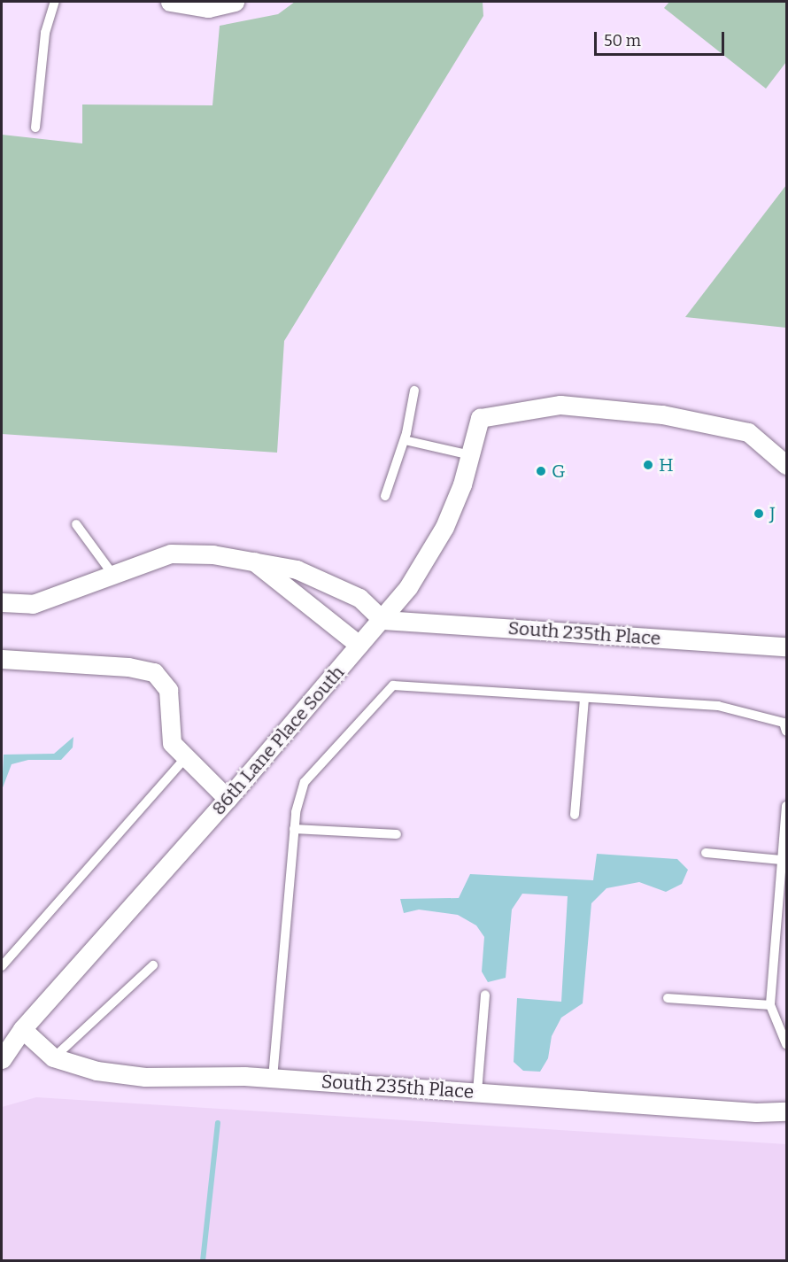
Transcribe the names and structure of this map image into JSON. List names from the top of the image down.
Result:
{
  "streets": {
    "street": ["South 235th Place", "86th Lane Place South"]
  },
  "crossings": [
    ["South 235th Place", "86th Lane Place South"]
  ],
  "places": ["H", "G", "J"],
  "scale_bar": "50 m"
}
